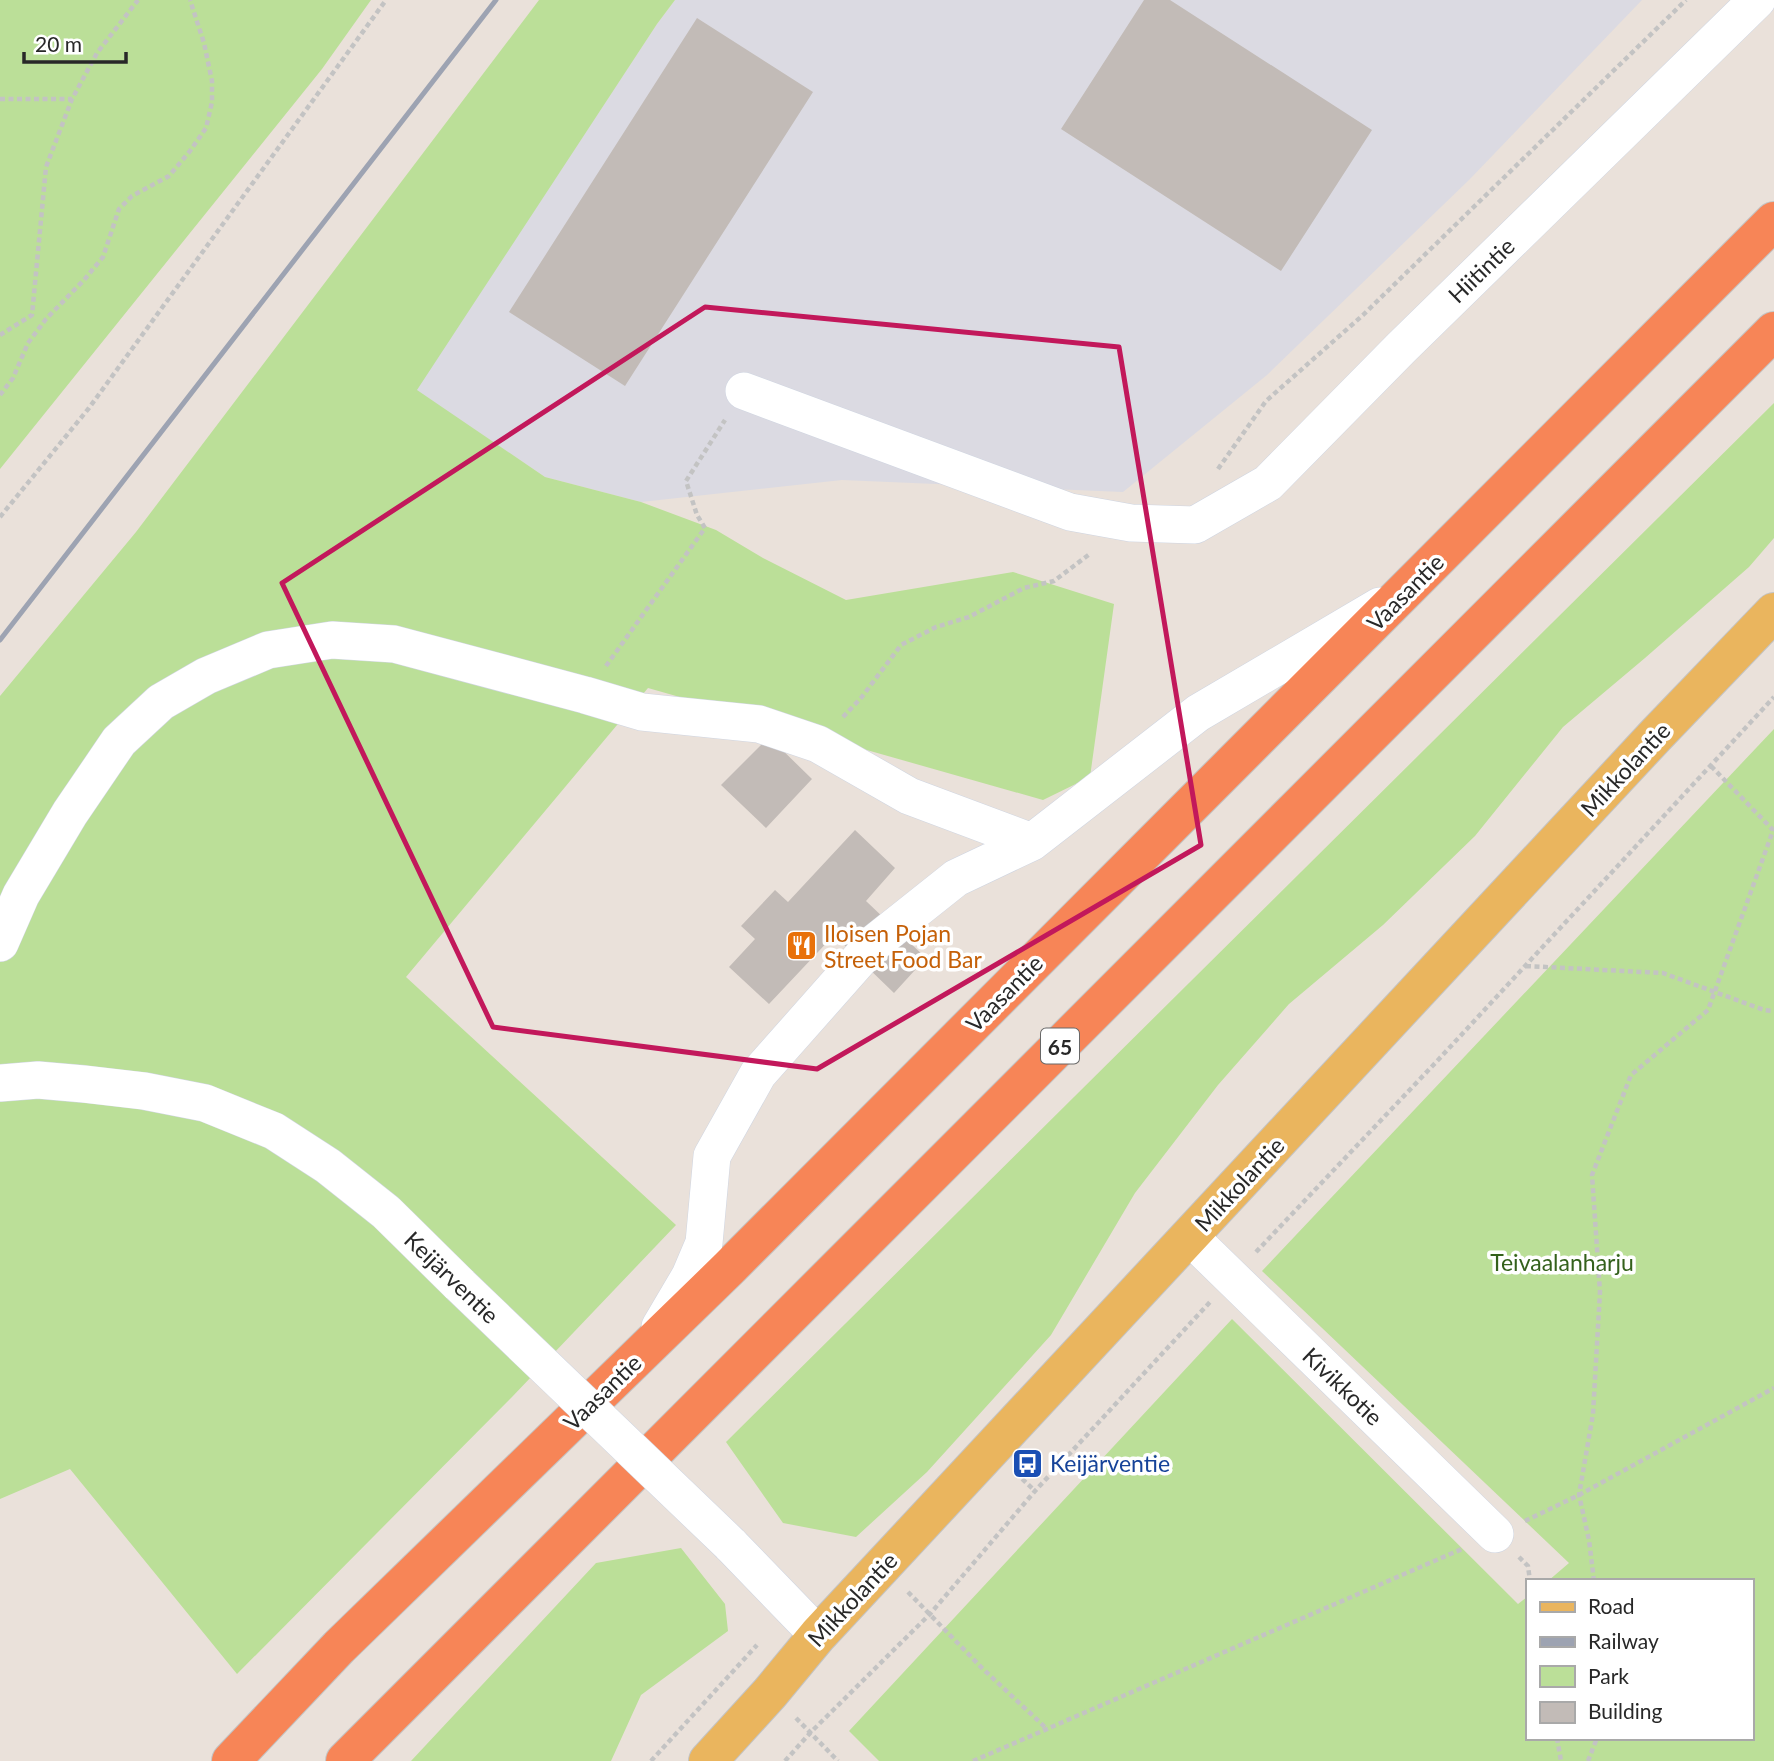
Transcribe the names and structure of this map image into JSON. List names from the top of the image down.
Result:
{
  "streets": {
    "highway": ["Vaasantie", "65"],
    "main road": ["Mikkolantie"],
    "street": ["Hiitintie", "Keijärventie", "Kivikkotie"]
  },
  "crossings": [
    ["Mikkolantie", "Keijärventie"],
    ["Mikkolantie", "Kivikkotie"]
  ],
  "parks": ["Teivaalanharju"],
  "places": {
    "restaurant": ["Iloisen Pojan Street Food Bar"],
    "bus stop": ["Keijärventie"]
  },
  "legend": [
    "Road",
    "Railway",
    "Park",
    "Building"
  ],
  "scale_bar": "20 m"
}
